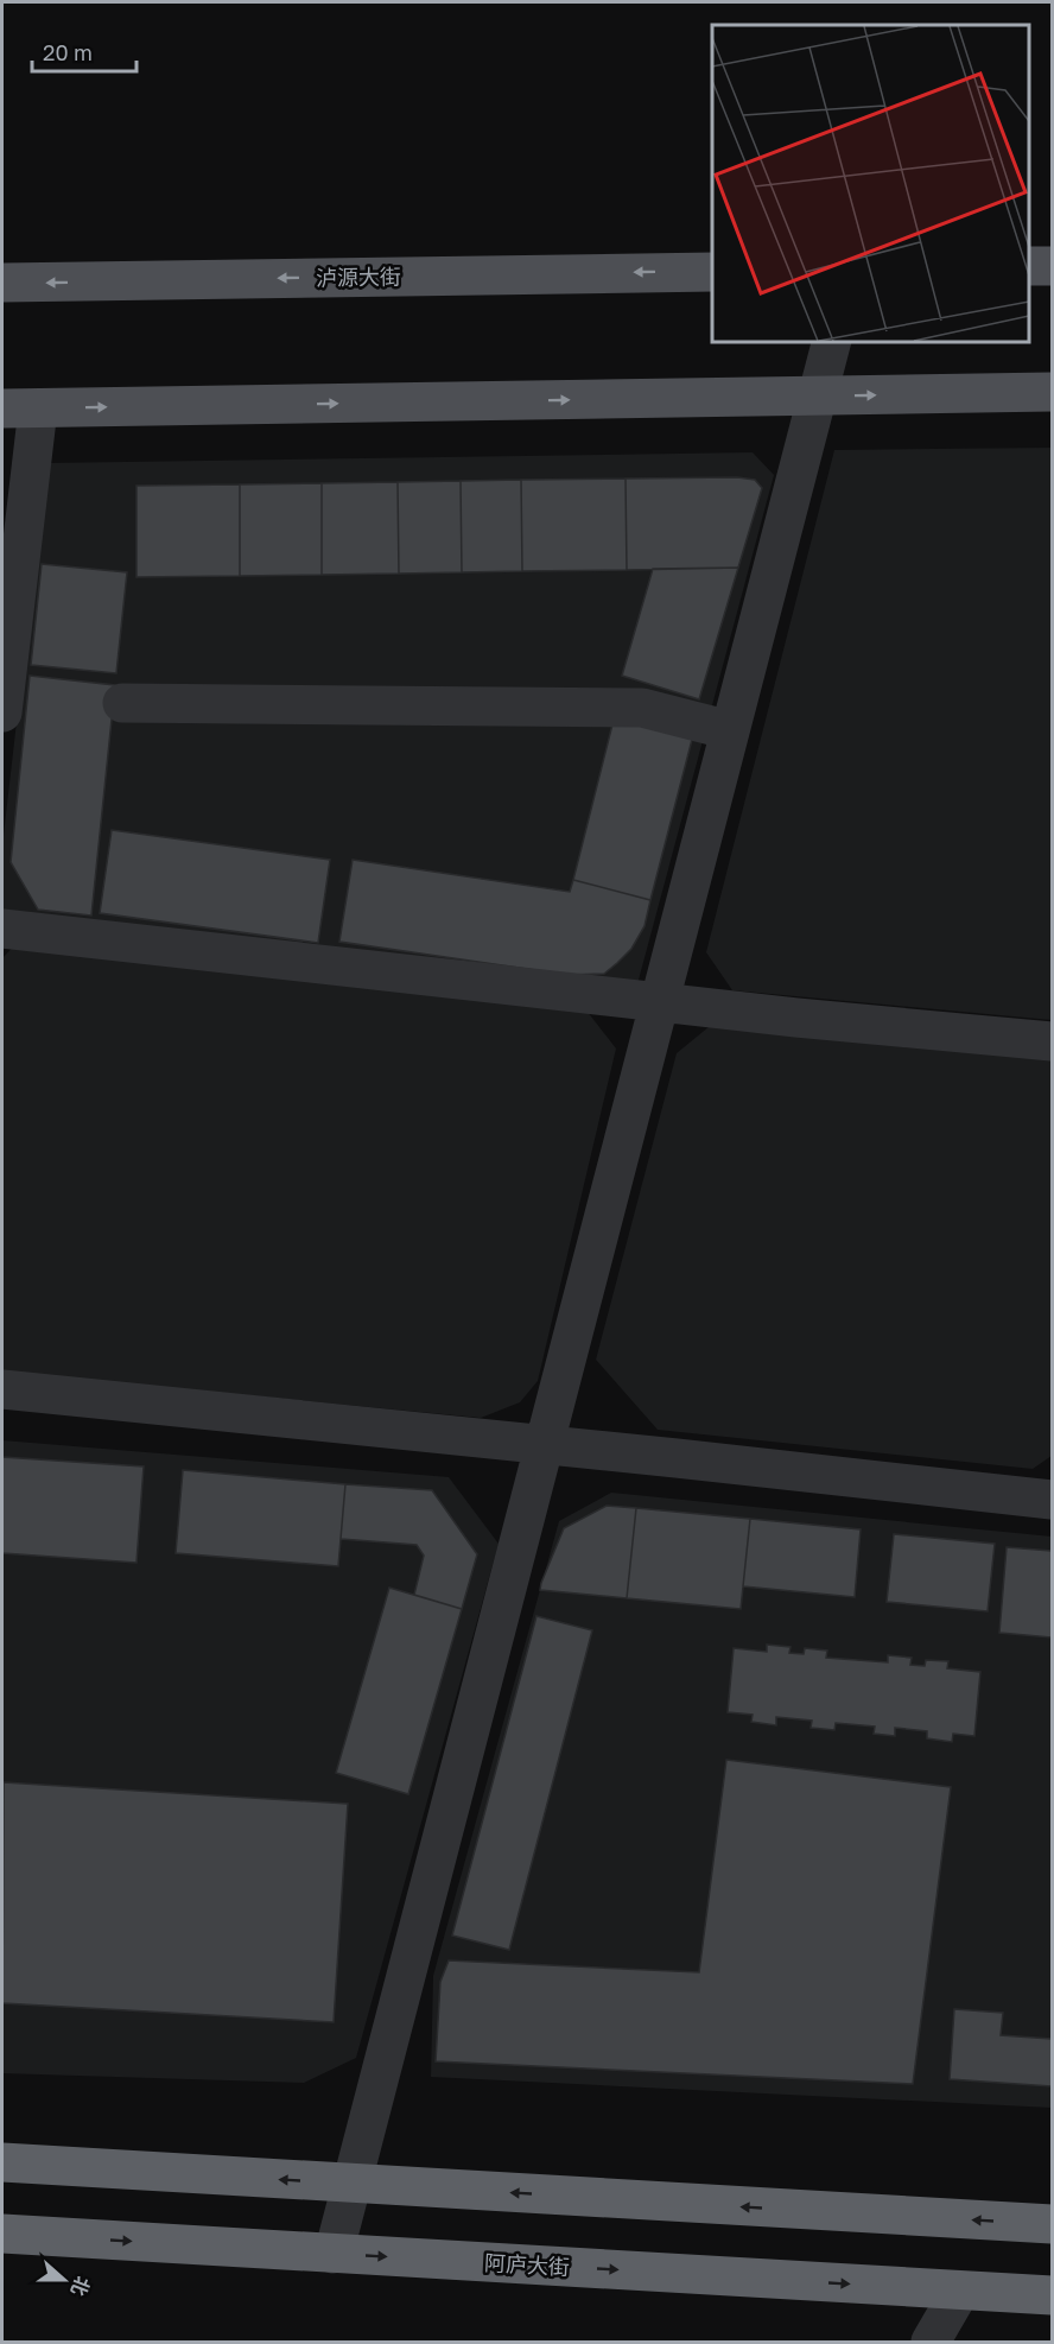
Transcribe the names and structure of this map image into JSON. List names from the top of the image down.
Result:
{
  "streets": {
    "highway": ["阿庐大街"],
    "main road": ["泸源大街"]
  },
  "scale_bar": "20 m",
  "north": "right"
}
